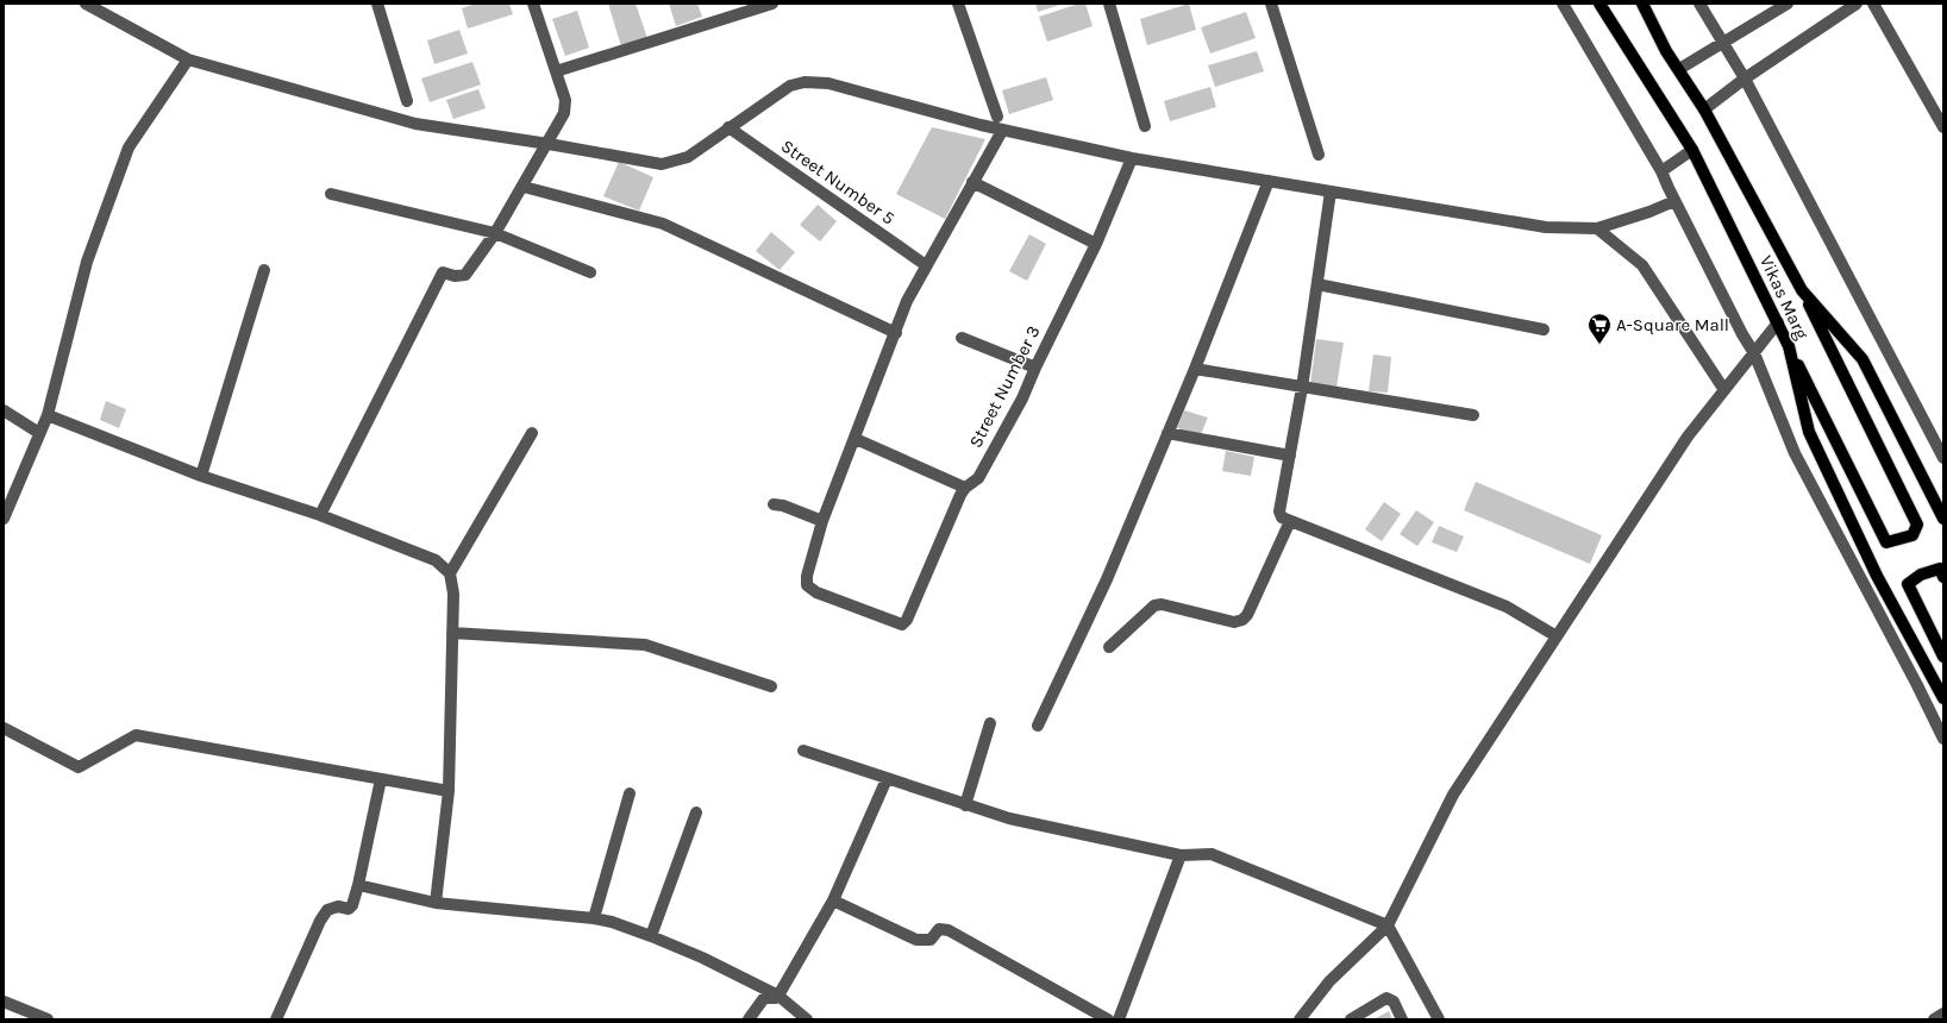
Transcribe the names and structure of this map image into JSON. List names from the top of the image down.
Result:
{
  "streets": {
    "main road": ["Vikas Marg"],
    "street": ["Street Number 5", "Street Number 3"]
  },
  "places": {
    "supermarket": ["A-Square Mall"]
  }
}
